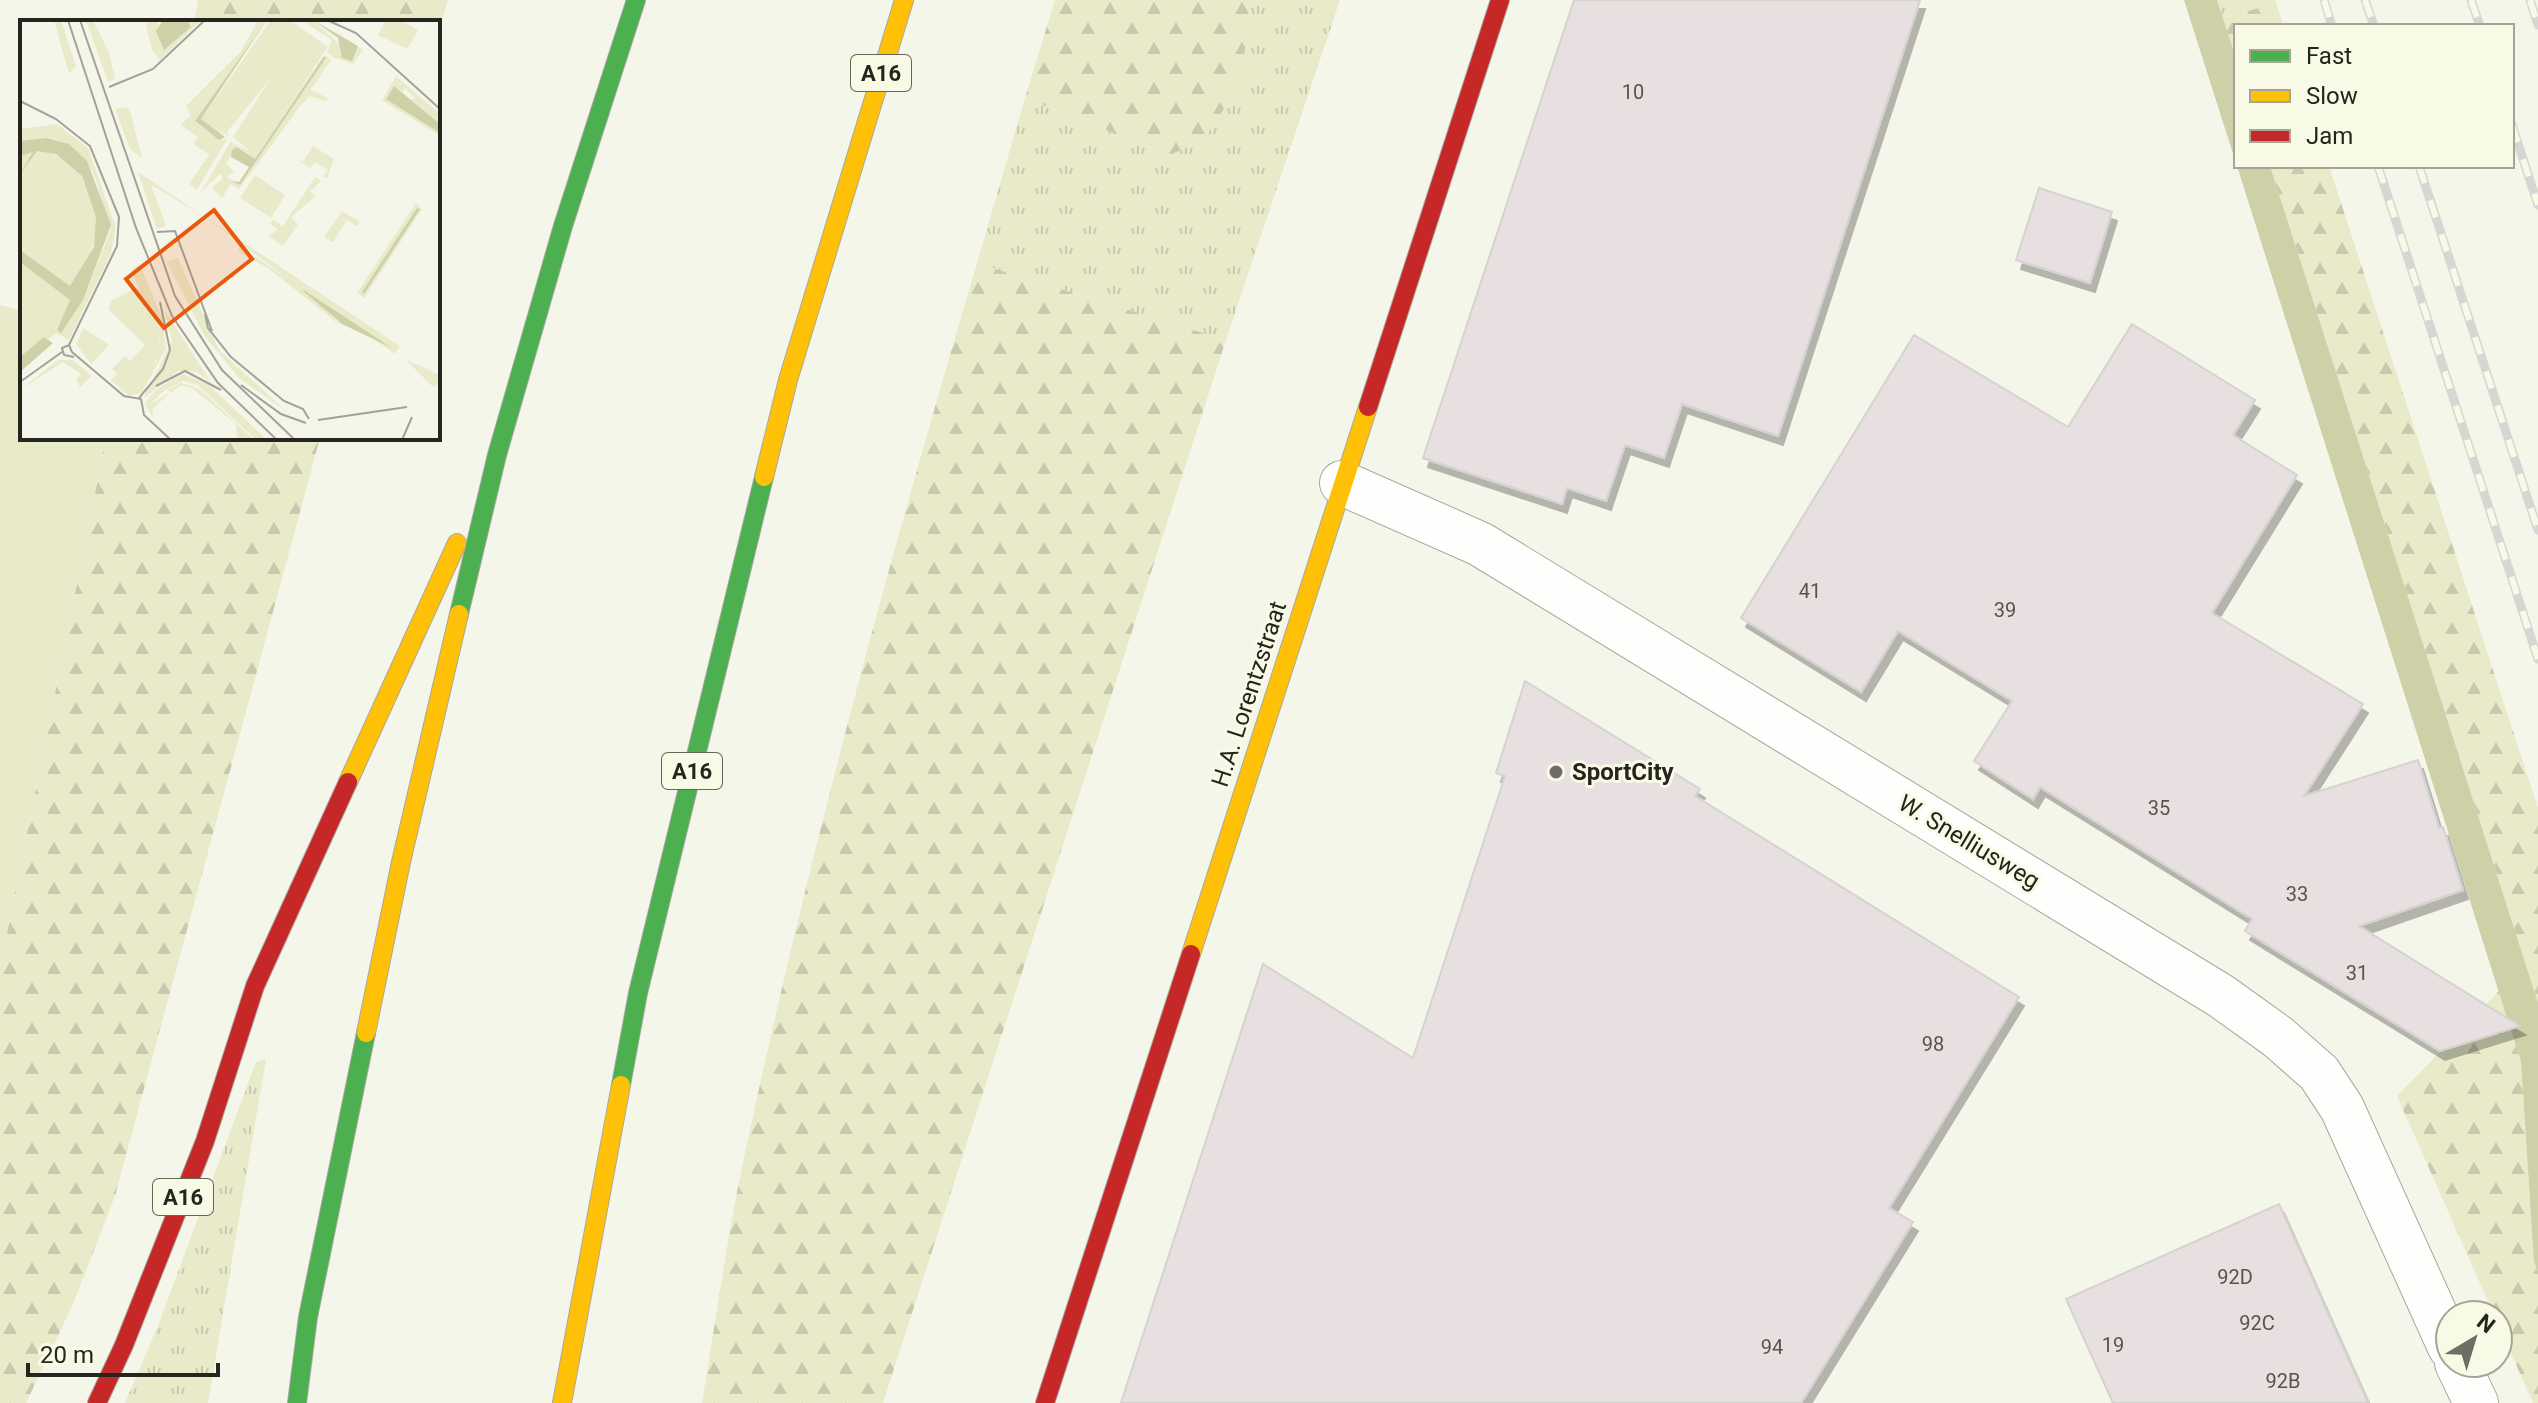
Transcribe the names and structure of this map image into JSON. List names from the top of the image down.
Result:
{
  "streets": {
    "main road": ["A16", "H.A. Lorentzstraat"],
    "street": ["W. Snelliusweg"]
  },
  "crossings": [
    ["H.A. Lorentzstraat", "W. Snelliusweg"]
  ],
  "places": ["SportCity"],
  "house_numbers": [
    "10",
    "41",
    "39",
    "35",
    "33",
    "31",
    "98",
    "92D",
    "92C",
    "19",
    "94",
    "92B"
  ],
  "legend": ["Fast", "Slow", "Jam"],
  "scale_bar": "20 m",
  "north": "top right"
}
